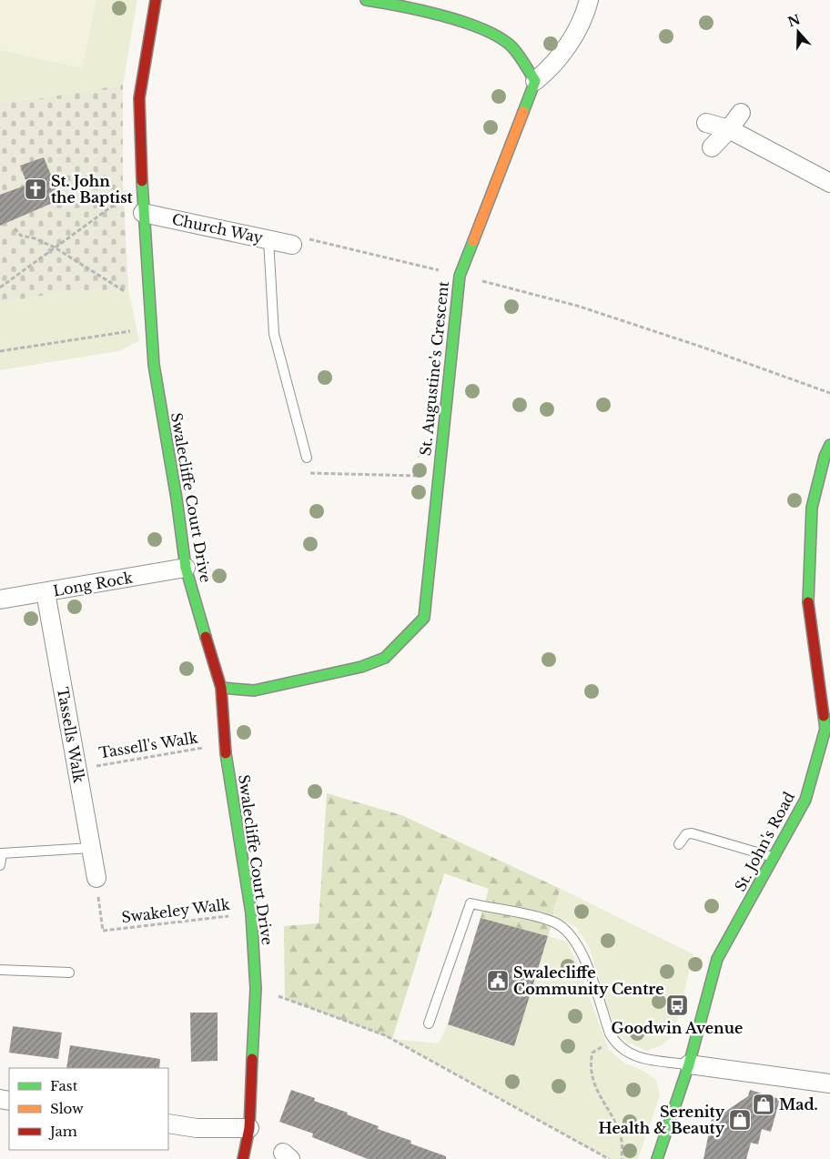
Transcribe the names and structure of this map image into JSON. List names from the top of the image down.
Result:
{
  "streets": {
    "street": [
      "Church Way",
      "St. Augustine's Crescent",
      "Swalecliffe Court Drive",
      "Long Rock",
      "Tassells Walk",
      "St. John's Road"
    ],
    "path": ["Tassell's Walk", "Swakeley Walk"]
  },
  "crossings": [
    ["Church Way", "Swalecliffe Court Drive"],
    ["St. Augustine's Crescent", "Swalecliffe Court Drive"],
    ["Swalecliffe Court Drive", "Long Rock"],
    ["Swalecliffe Court Drive", "Tassell's Walk"],
    ["Swalecliffe Court Drive", "Swakeley Walk"],
    ["Long Rock", "Tassells Walk"],
    ["Tassells Walk", "Tassell's Walk"],
    ["Tassells Walk", "Swakeley Walk"]
  ],
  "places": {
    "church": ["St. John the Baptist"],
    "public building": ["Swalecliffe Community Centre"],
    "bus stop": ["Goodwin Avenue"],
    "shop": ["Mad.", "Serenity Health & Beauty"]
  },
  "legend": ["Fast", "Slow", "Jam"],
  "north": "top"
}
